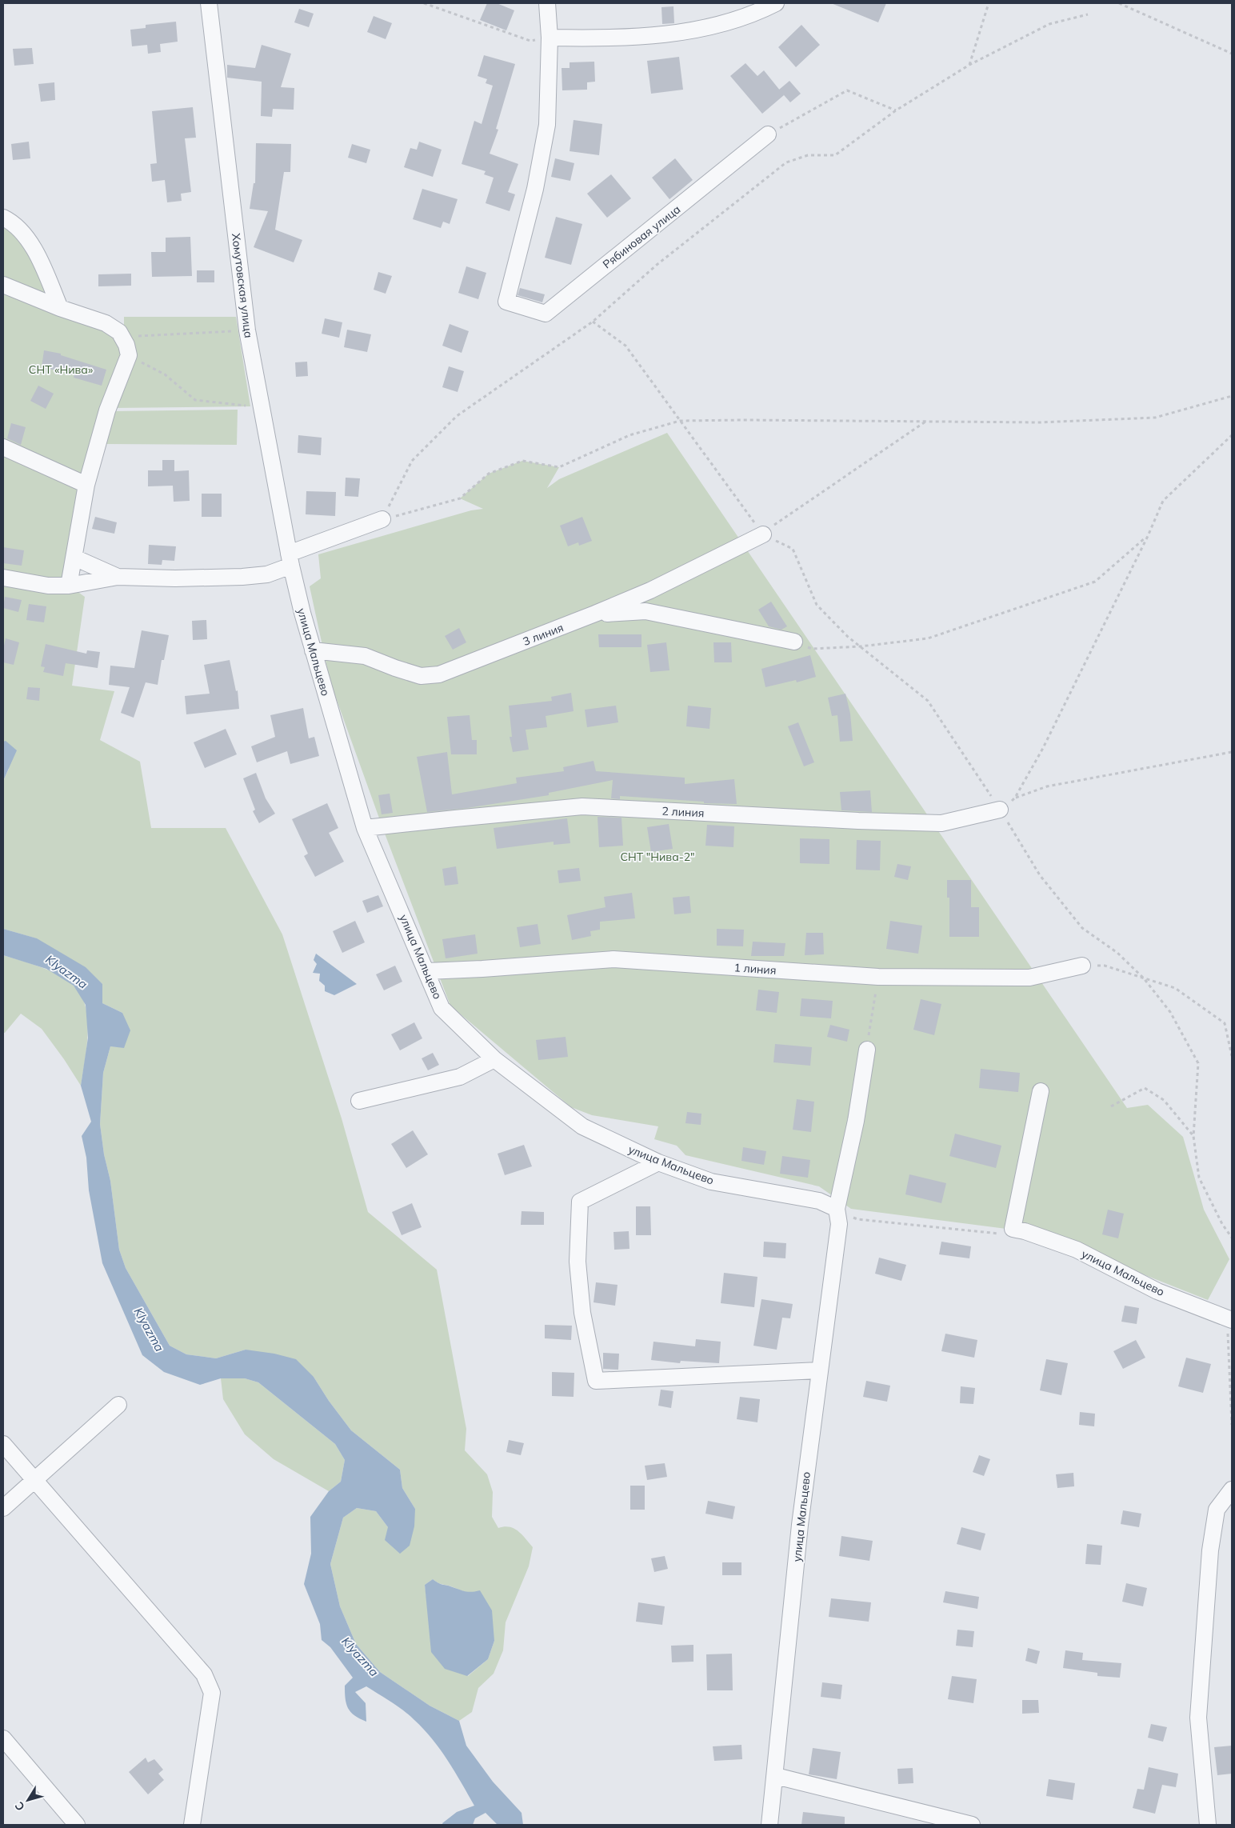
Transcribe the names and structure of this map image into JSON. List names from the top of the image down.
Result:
{
  "streets": {
    "street": [
      "Рябиновая улица",
      "Хомутовская улица",
      "3 линия",
      "улица Мальцево",
      "2 линия",
      "1 линия"
    ]
  },
  "crossings": [
    ["Хомутовская улица", "улица Мальцево"],
    ["3 линия", "улица Мальцево"],
    ["улица Мальцево", "2 линия"],
    ["улица Мальцево", "1 линия"]
  ],
  "water": ["Klyazma"],
  "parks": ["СНТ «Нива»", "СНТ \"Нива-2\""],
  "north": "bottom left"
}
